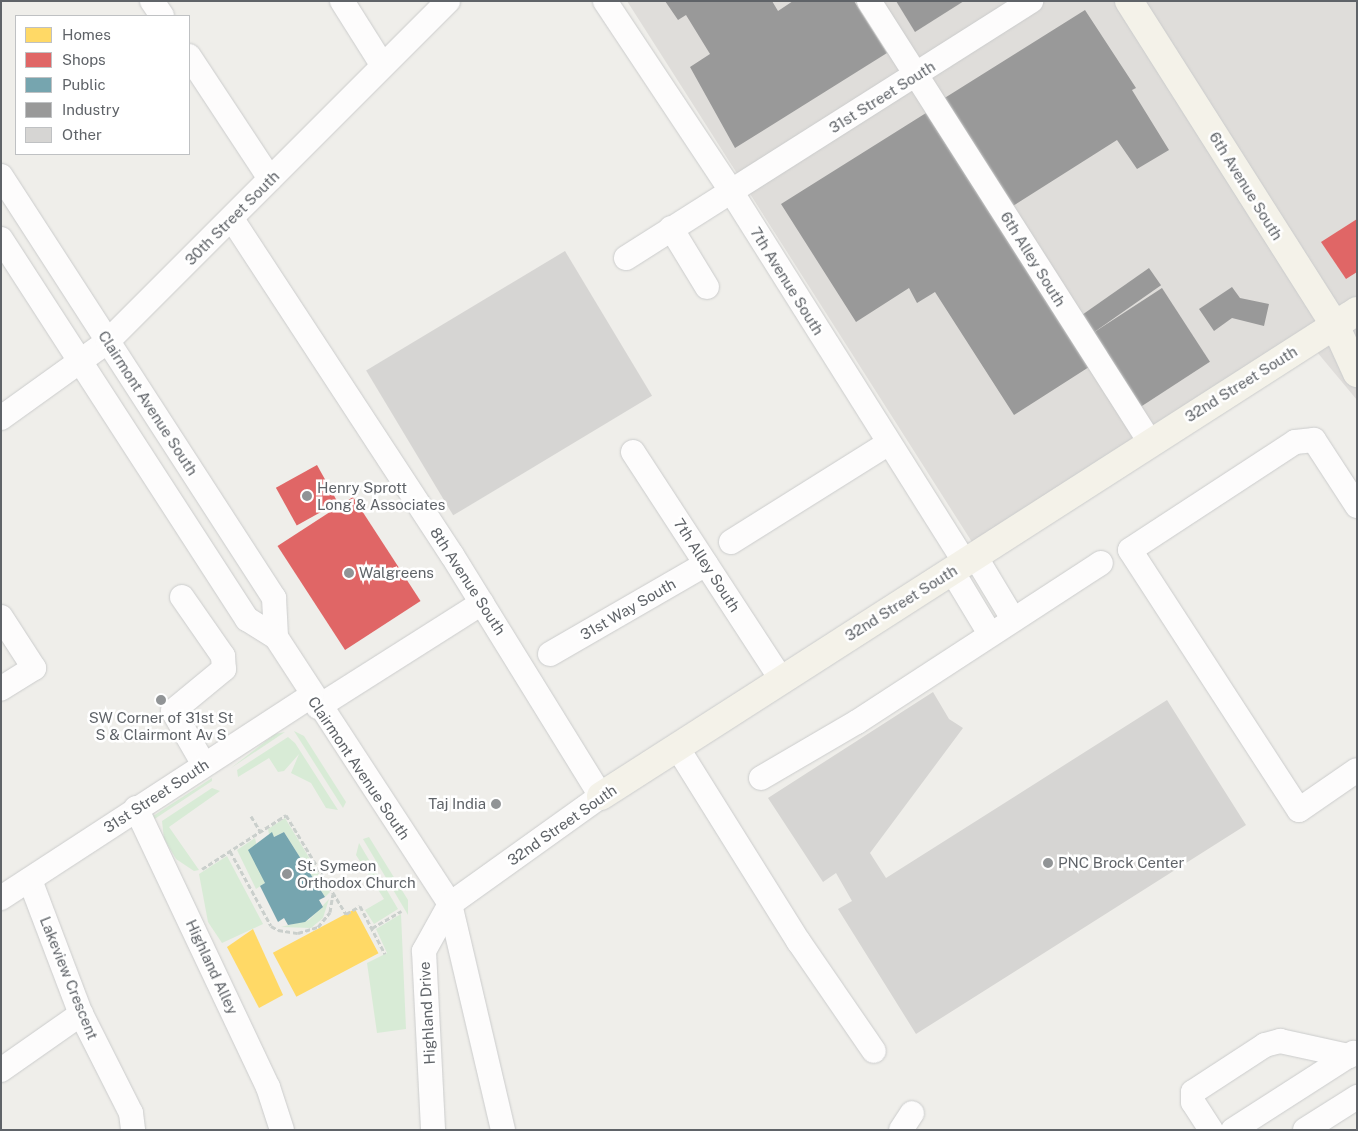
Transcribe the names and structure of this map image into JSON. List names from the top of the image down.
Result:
{
  "streets": {
    "main road": ["6th Avenue South", "32nd Street South"],
    "street": [
      "31st Street South",
      "30th Street South",
      "6th Alley South",
      "7th Avenue South",
      "Clairmont Avenue South",
      "7th Alley South",
      "8th Avenue South",
      "31st Way South",
      "Highland Alley",
      "Lakeview Crescent",
      "Highland Drive"
    ]
  },
  "crossings": [
    ["31st Street South", "6th Alley South"],
    ["31st Street South", "7th Avenue South"],
    ["31st Street South", "Clairmont Avenue South"],
    ["31st Street South", "8th Avenue South"],
    ["31st Street South", "Highland Alley"],
    ["31st Street South", "Lakeview Crescent"],
    ["6th Avenue South", "32nd Street South"],
    ["30th Street South", "Clairmont Avenue South"],
    ["30th Street South", "8th Avenue South"],
    ["6th Alley South", "32nd Street South"],
    ["7th Avenue South", "32nd Street South"],
    ["32nd Street South", "Clairmont Avenue South"],
    ["32nd Street South", "7th Alley South"],
    ["32nd Street South", "8th Avenue South"],
    ["32nd Street South", "Highland Drive"],
    ["Clairmont Avenue South", "Highland Drive"],
    ["7th Alley South", "31st Way South"]
  ],
  "places": [
    "Henry Sprott Long & Associates",
    "Walgreens",
    "SW Corner of 31st St S & Clairmont Av S",
    "Taj India",
    "PNC Brock Center",
    "St. Symeon Orthodox Church"
  ],
  "legend": [
    "Homes",
    "Shops",
    "Public",
    "Industry",
    "Other"
  ]
}
